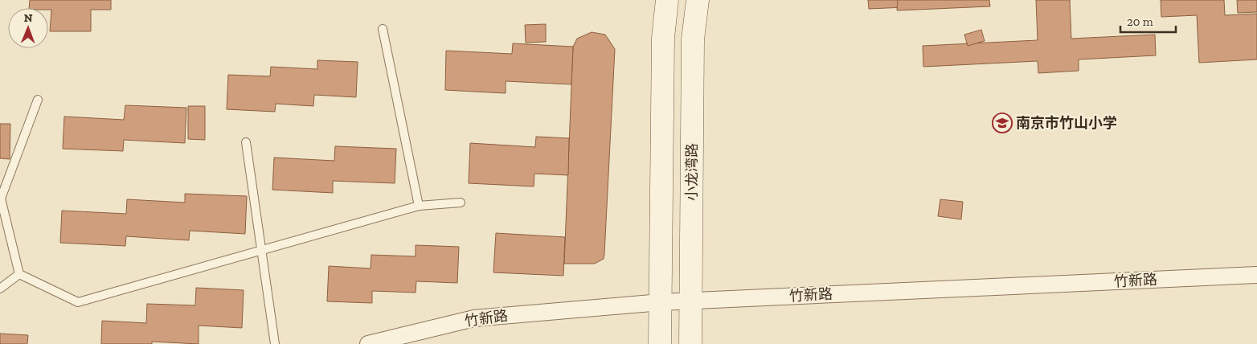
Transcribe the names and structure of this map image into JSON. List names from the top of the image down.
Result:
{
  "streets": {
    "main road": ["小龙湾路"],
    "street": ["竹新路"]
  },
  "crossings": [
    ["小龙湾路", "竹新路"]
  ],
  "places": {
    "school or university": ["南京市竹山小学"]
  },
  "scale_bar": "20 m",
  "north": "top"
}
